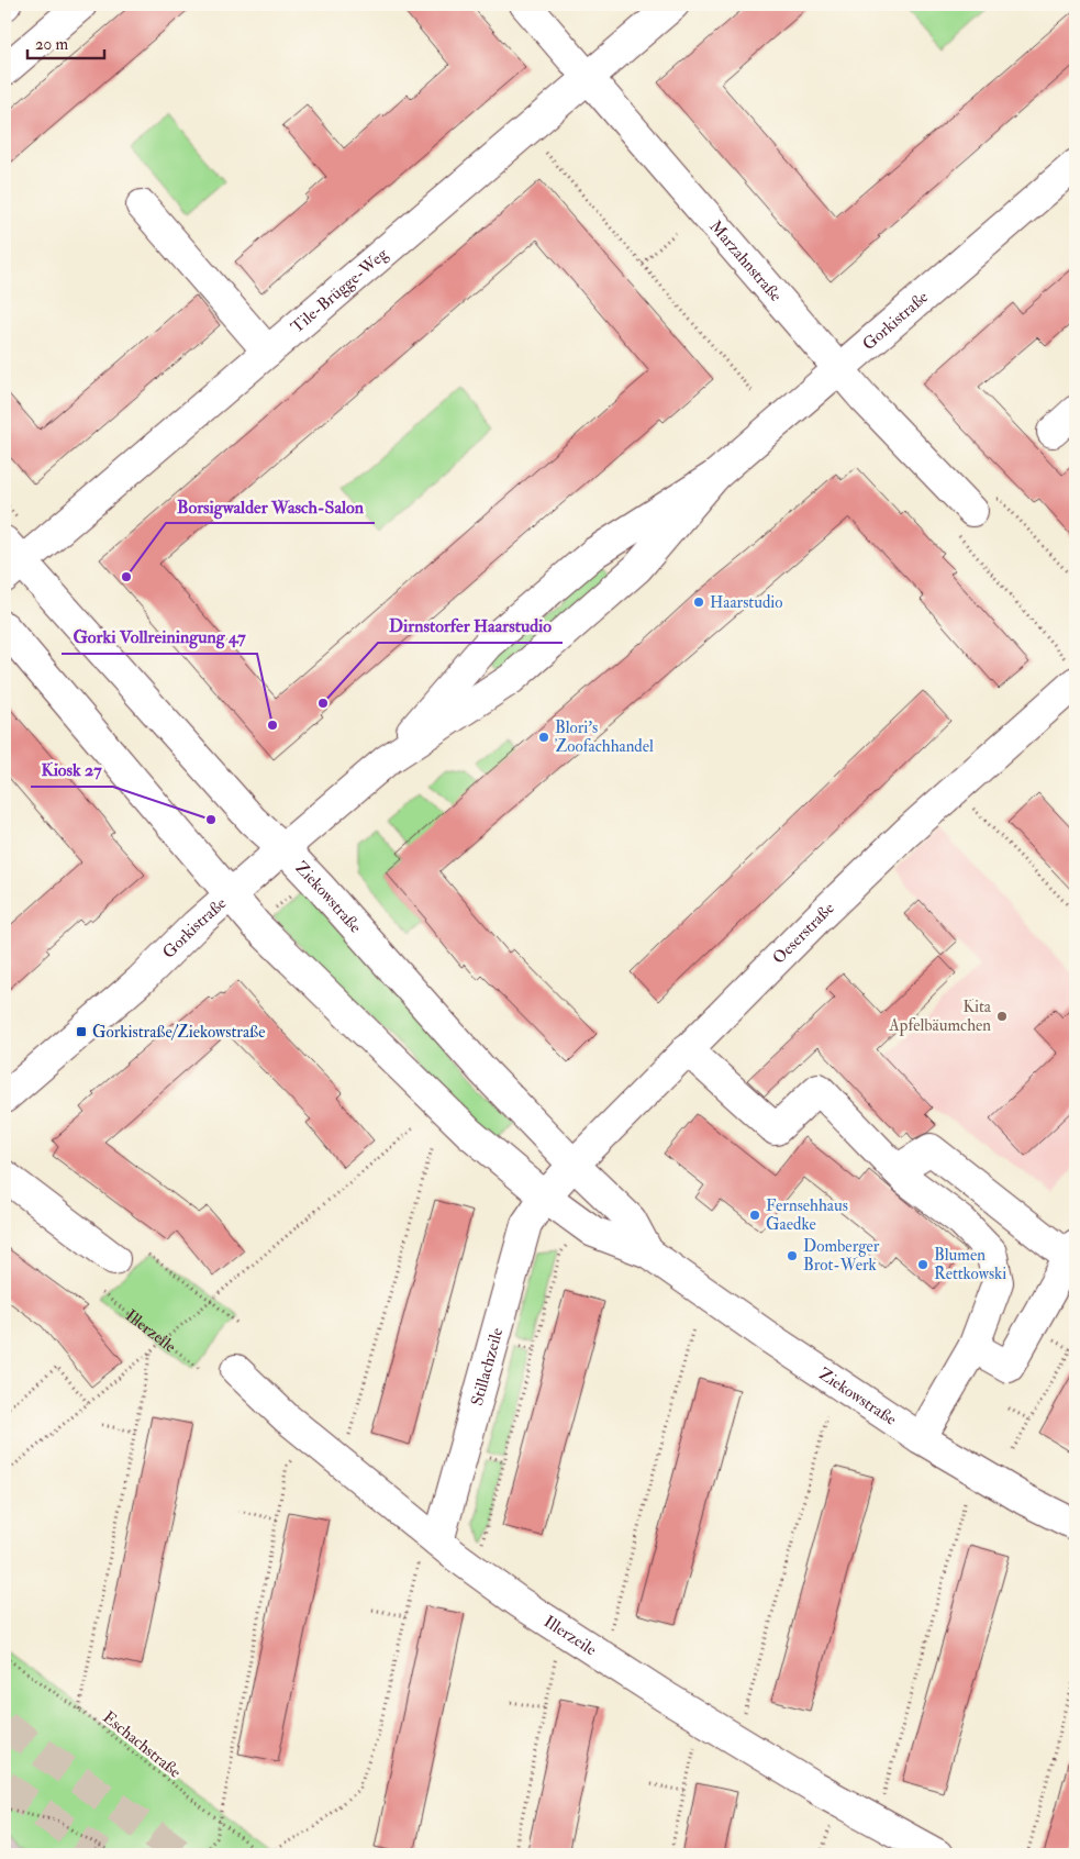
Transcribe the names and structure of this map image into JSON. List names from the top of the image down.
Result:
{
  "streets": {
    "street": [
      "Marzahnstraße",
      "Tile-Brügge-Weg",
      "Gorkistraße",
      "Ziekowstraße",
      "Oeserstraße",
      "Illerzeile",
      "Stillachzeile"
    ],
    "path": ["Eschachstraße"]
  },
  "crossings": [
    ["Marzahnstraße", "Tile-Brügge-Weg"],
    ["Marzahnstraße", "Gorkistraße"],
    ["Tile-Brügge-Weg", "Ziekowstraße"],
    ["Gorkistraße", "Ziekowstraße"],
    ["Ziekowstraße", "Oeserstraße"],
    ["Ziekowstraße", "Stillachzeile"],
    ["Oeserstraße", "Stillachzeile"],
    ["Illerzeile", "Stillachzeile"]
  ],
  "places": {
    "other": [
      "Borsigwalder Wasch-Salon",
      "Haarstudio",
      "Dirnstorfer Haarstudio",
      "Gorki Vollreiningung 47",
      "Blori's Zoofachhandel",
      "Kiosk 27",
      "Kita Apfelbäumchen",
      "Fernsehhaus Gaedke",
      "Domberger Brot-Werk",
      "Blumen Rettkowski"
    ],
    "transit": ["Gorkistraße/Ziekowstraße"]
  },
  "scale_bar": "20 m"
}
